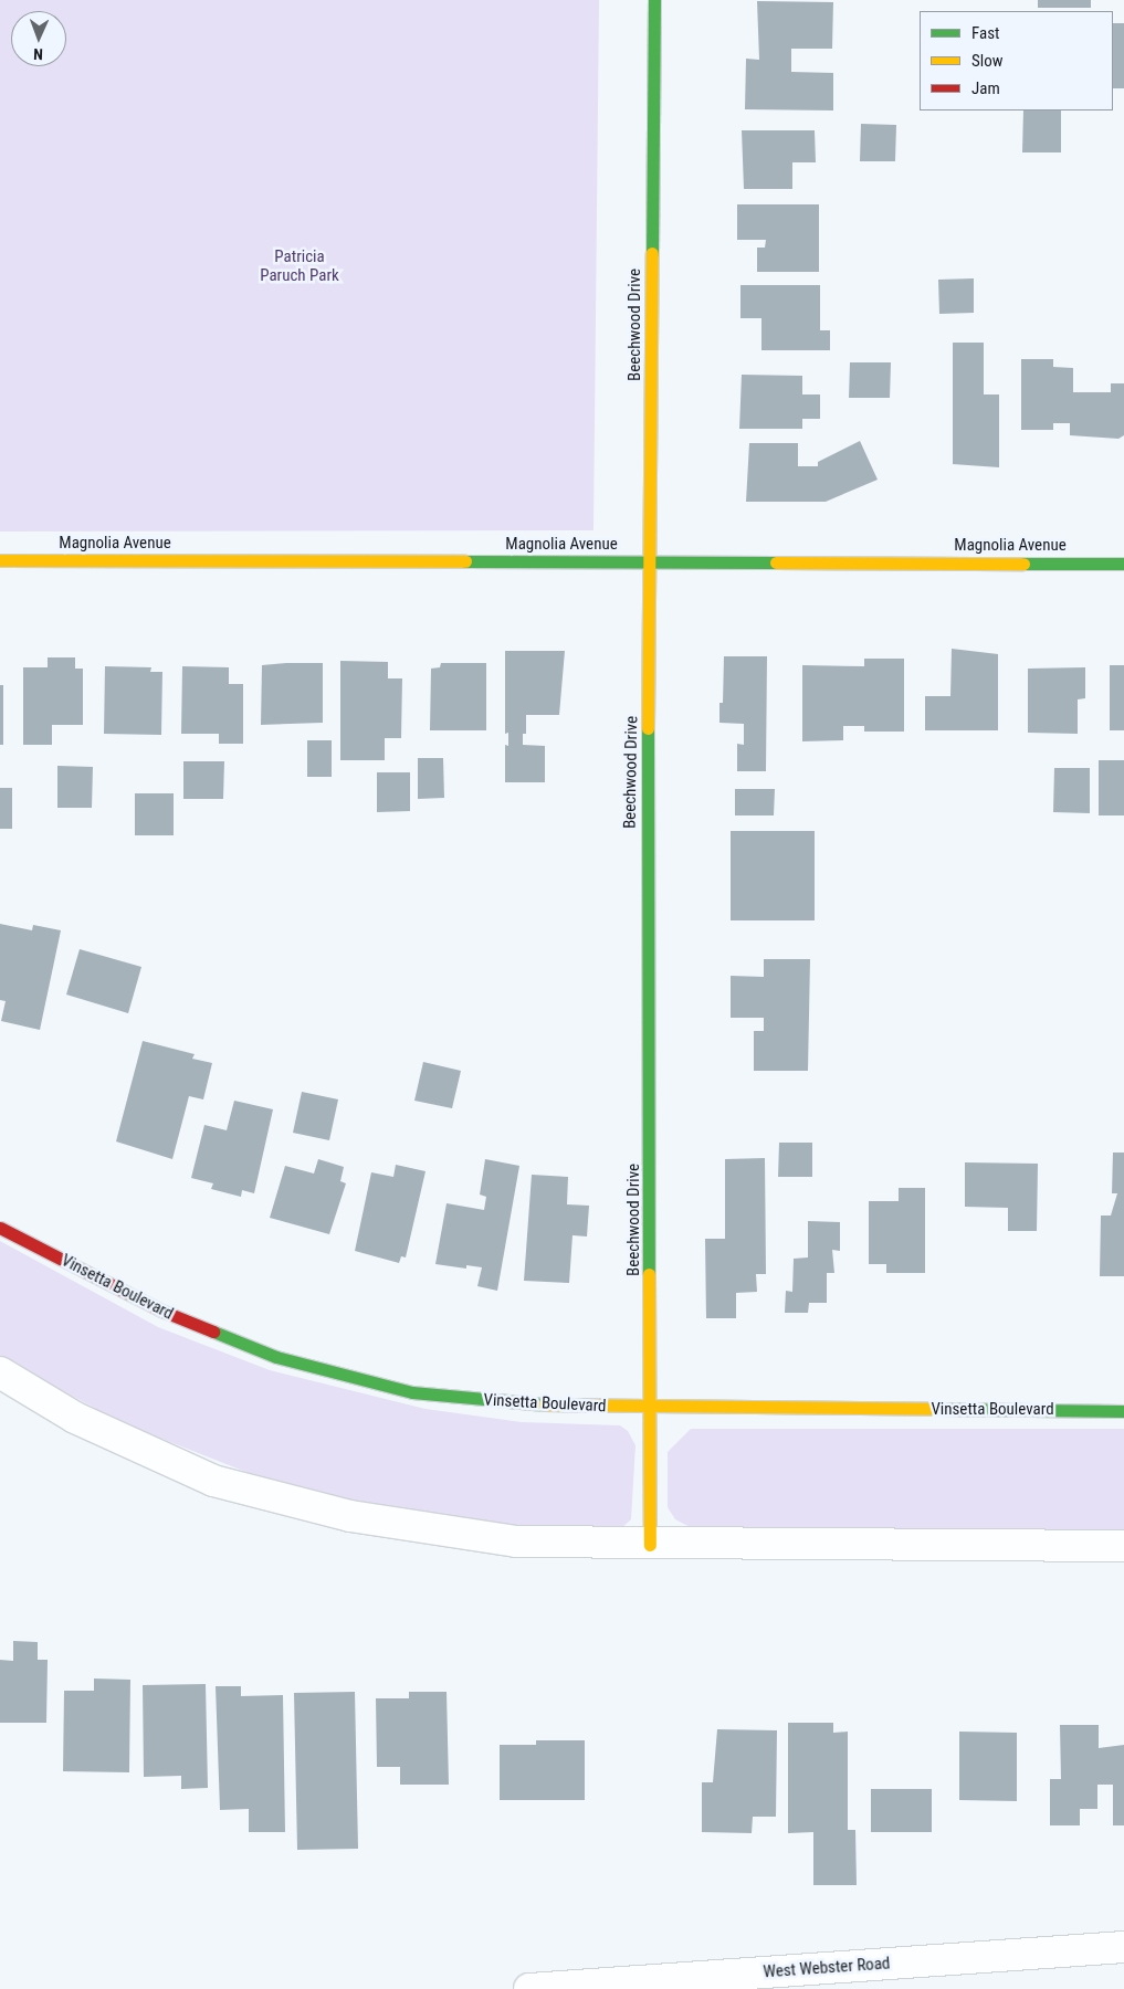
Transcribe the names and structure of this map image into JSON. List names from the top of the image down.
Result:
{
  "streets": {
    "street": [
      "Beechwood Drive",
      "Magnolia Avenue",
      "Vinsetta Boulevard",
      "West Webster Road"
    ]
  },
  "crossings": [
    ["Beechwood Drive", "Magnolia Avenue"],
    ["Beechwood Drive", "Vinsetta Boulevard"]
  ],
  "parks": ["Patricia Paruch Park"],
  "legend": ["Fast", "Slow", "Jam"],
  "north": "bottom"
}
